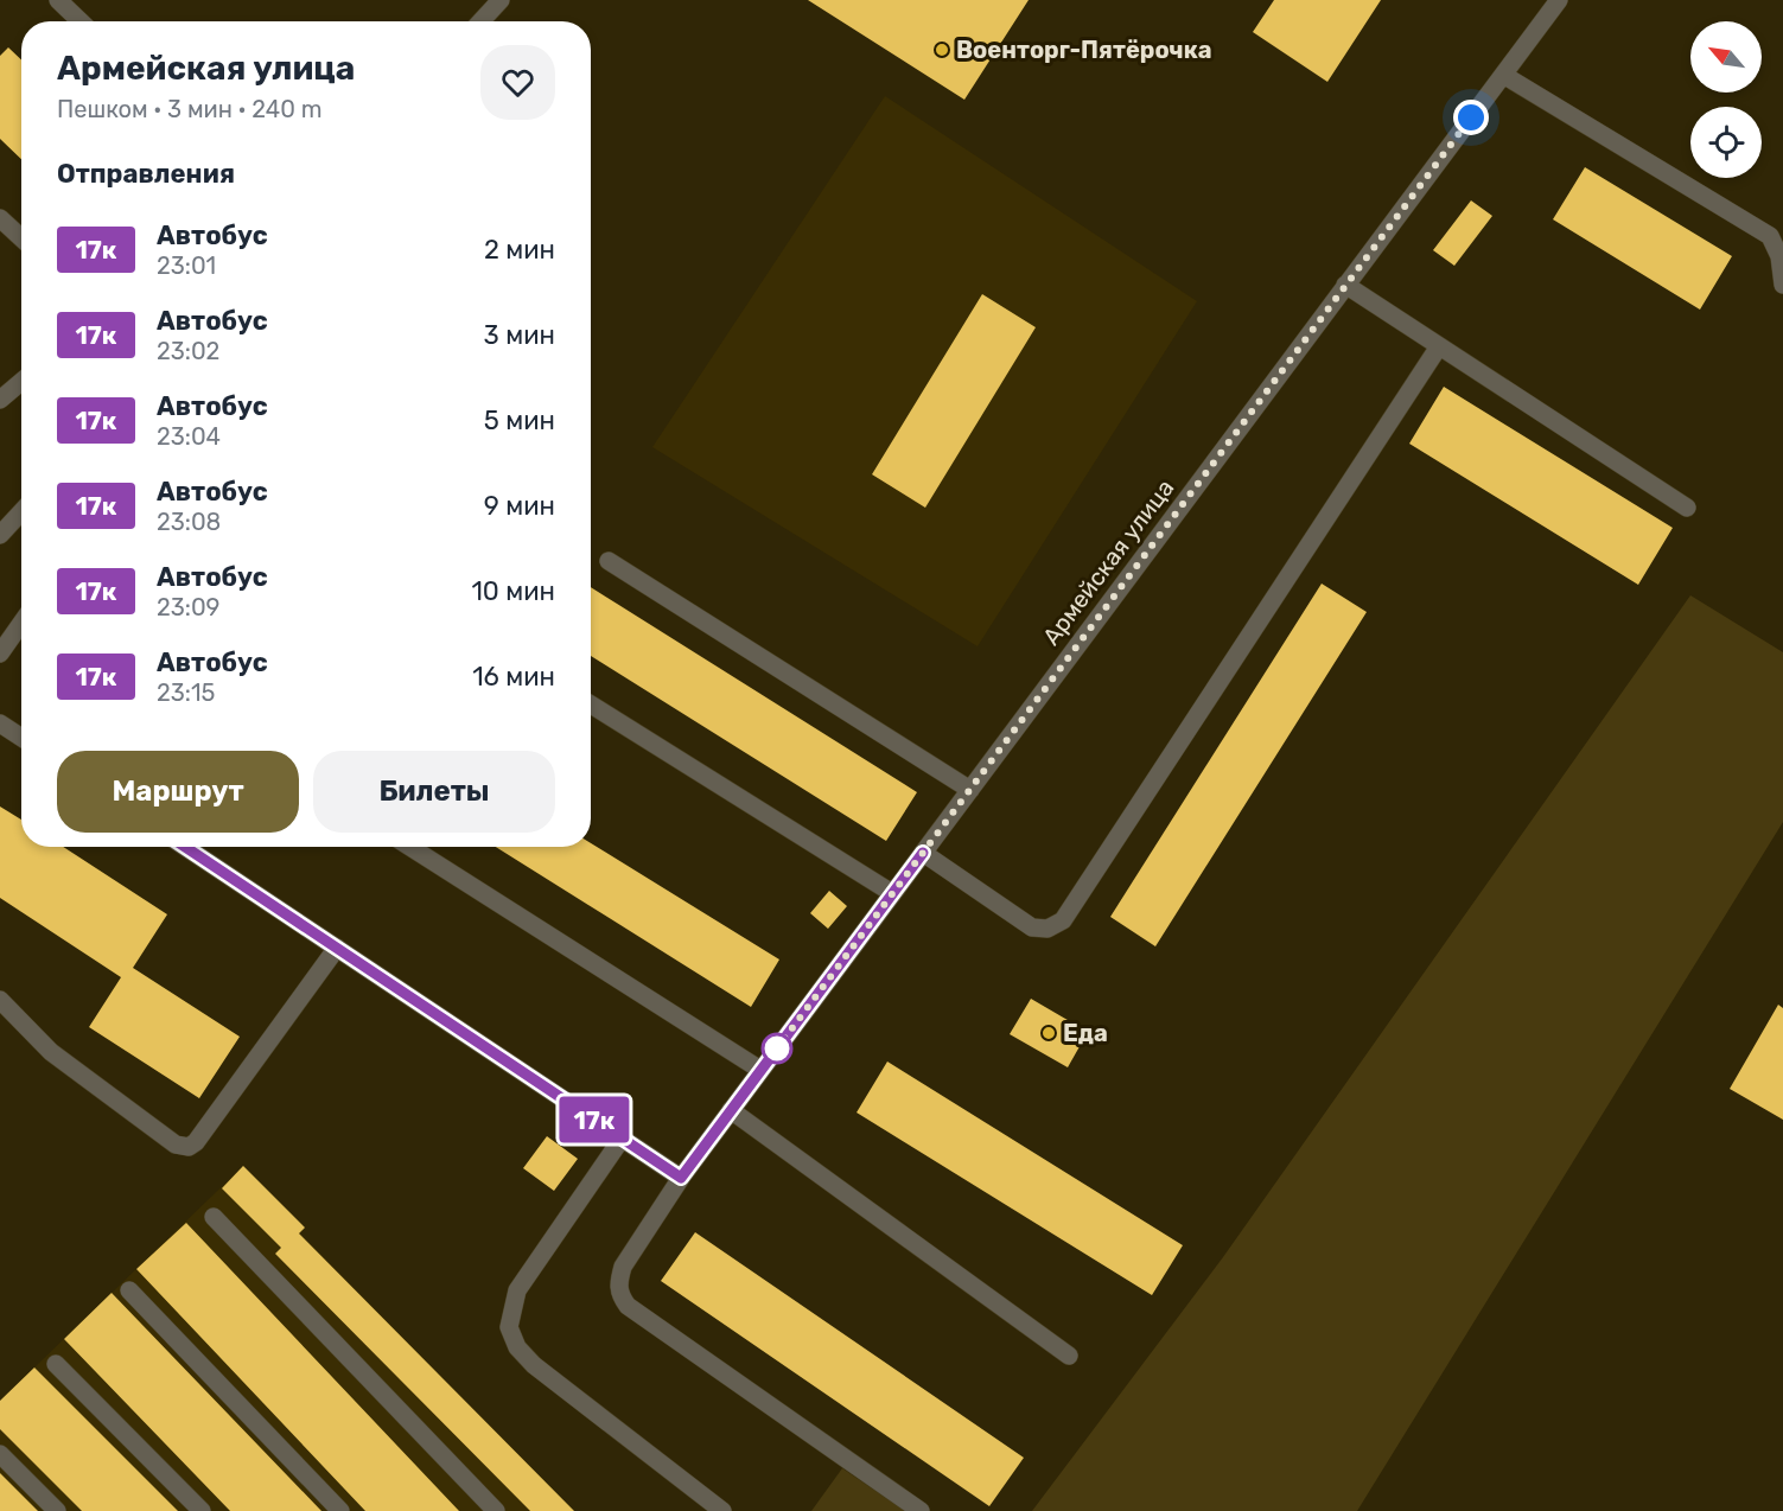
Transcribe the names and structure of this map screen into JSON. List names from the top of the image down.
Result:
{
  "streets": {
    "street": ["Армейская улица"]
  },
  "places": ["Военторг-Пятёрочка", "Еда"],
  "lines": ["bus line 17к"],
  "north": "top left",
  "page": {
    "on_map": "17к",
    "heading": [
      ["Армейская улица", "Пешком · 3 мин · 240 m"],
      "Отправления"
    ],
    "list": [
      {
        "mark": "17к",
        "name": "Автобус",
        "note": "23:01",
        "value": "2 мин"
      },
      {
        "mark": "17к",
        "name": "Автобус",
        "note": "23:02",
        "value": "3 мин"
      },
      {
        "mark": "17к",
        "name": "Автобус",
        "note": "23:04",
        "value": "5 мин"
      },
      {
        "mark": "17к",
        "name": "Автобус",
        "note": "23:08",
        "value": "9 мин"
      },
      {
        "mark": "17к",
        "name": "Автобус",
        "note": "23:09",
        "value": "10 мин"
      },
      {
        "mark": "17к",
        "name": "Автобус",
        "note": "23:15",
        "value": "16 мин"
      }
    ],
    "buttons": ["Маршрут", "Билеты"]
  }
}
